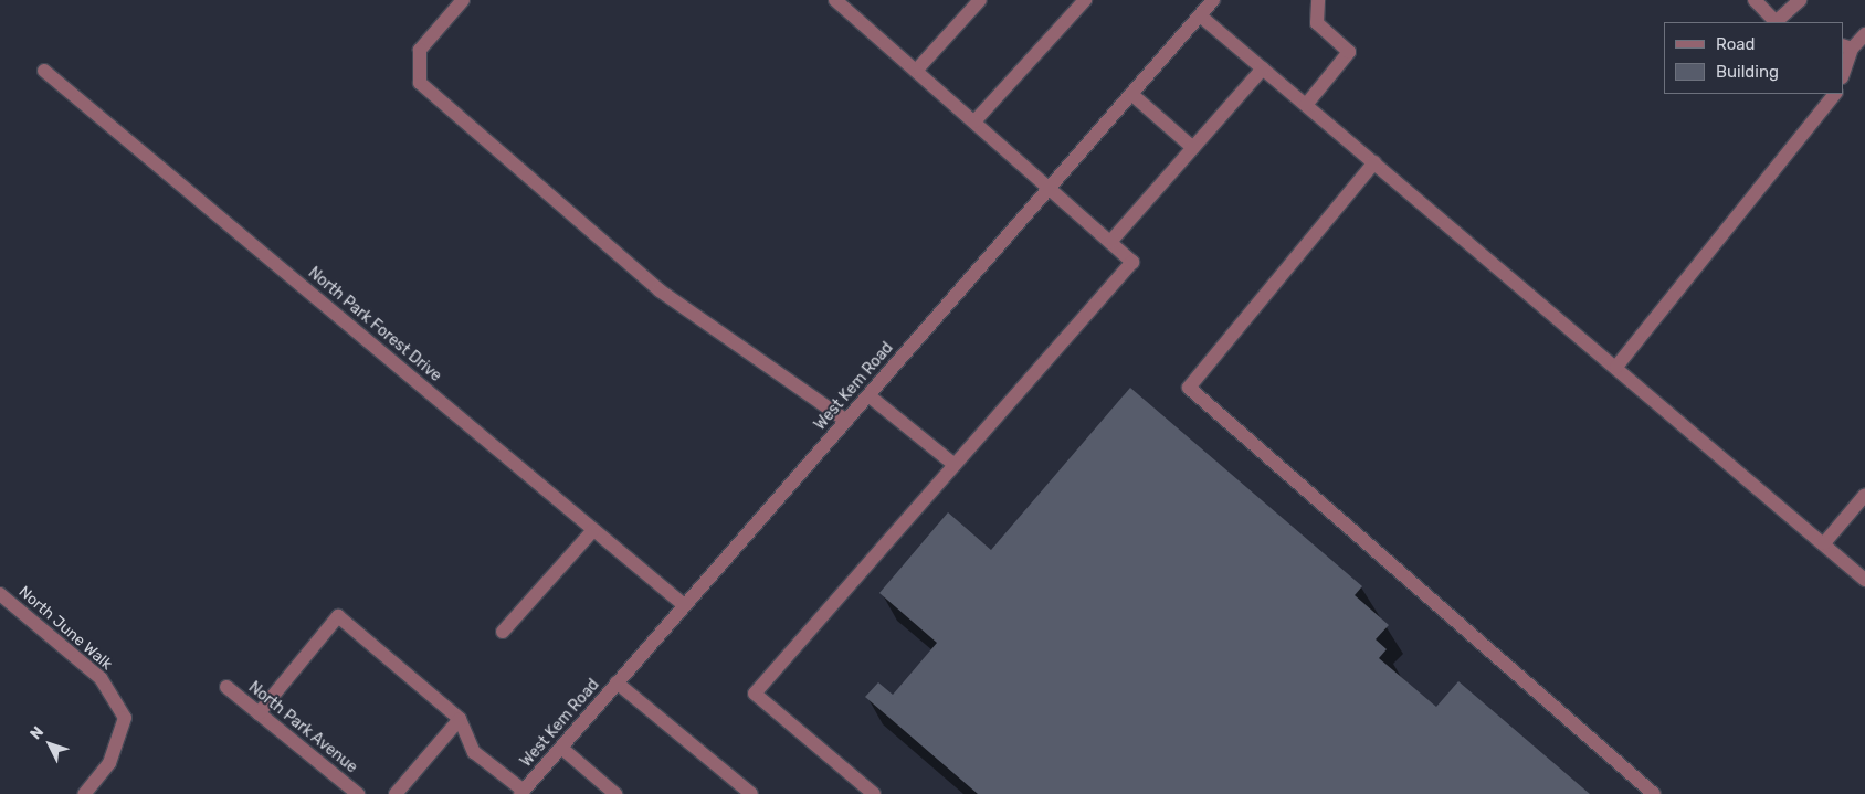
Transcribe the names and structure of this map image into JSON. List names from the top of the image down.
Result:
{
  "streets": {
    "street": [
      "North Park Forest Drive",
      "West Kem Road",
      "North June Walk",
      "North Park Avenue"
    ]
  },
  "crossings": [
    ["North Park Forest Drive", "West Kem Road"]
  ],
  "legend": ["Road", "Building"],
  "north": "top left"
}
